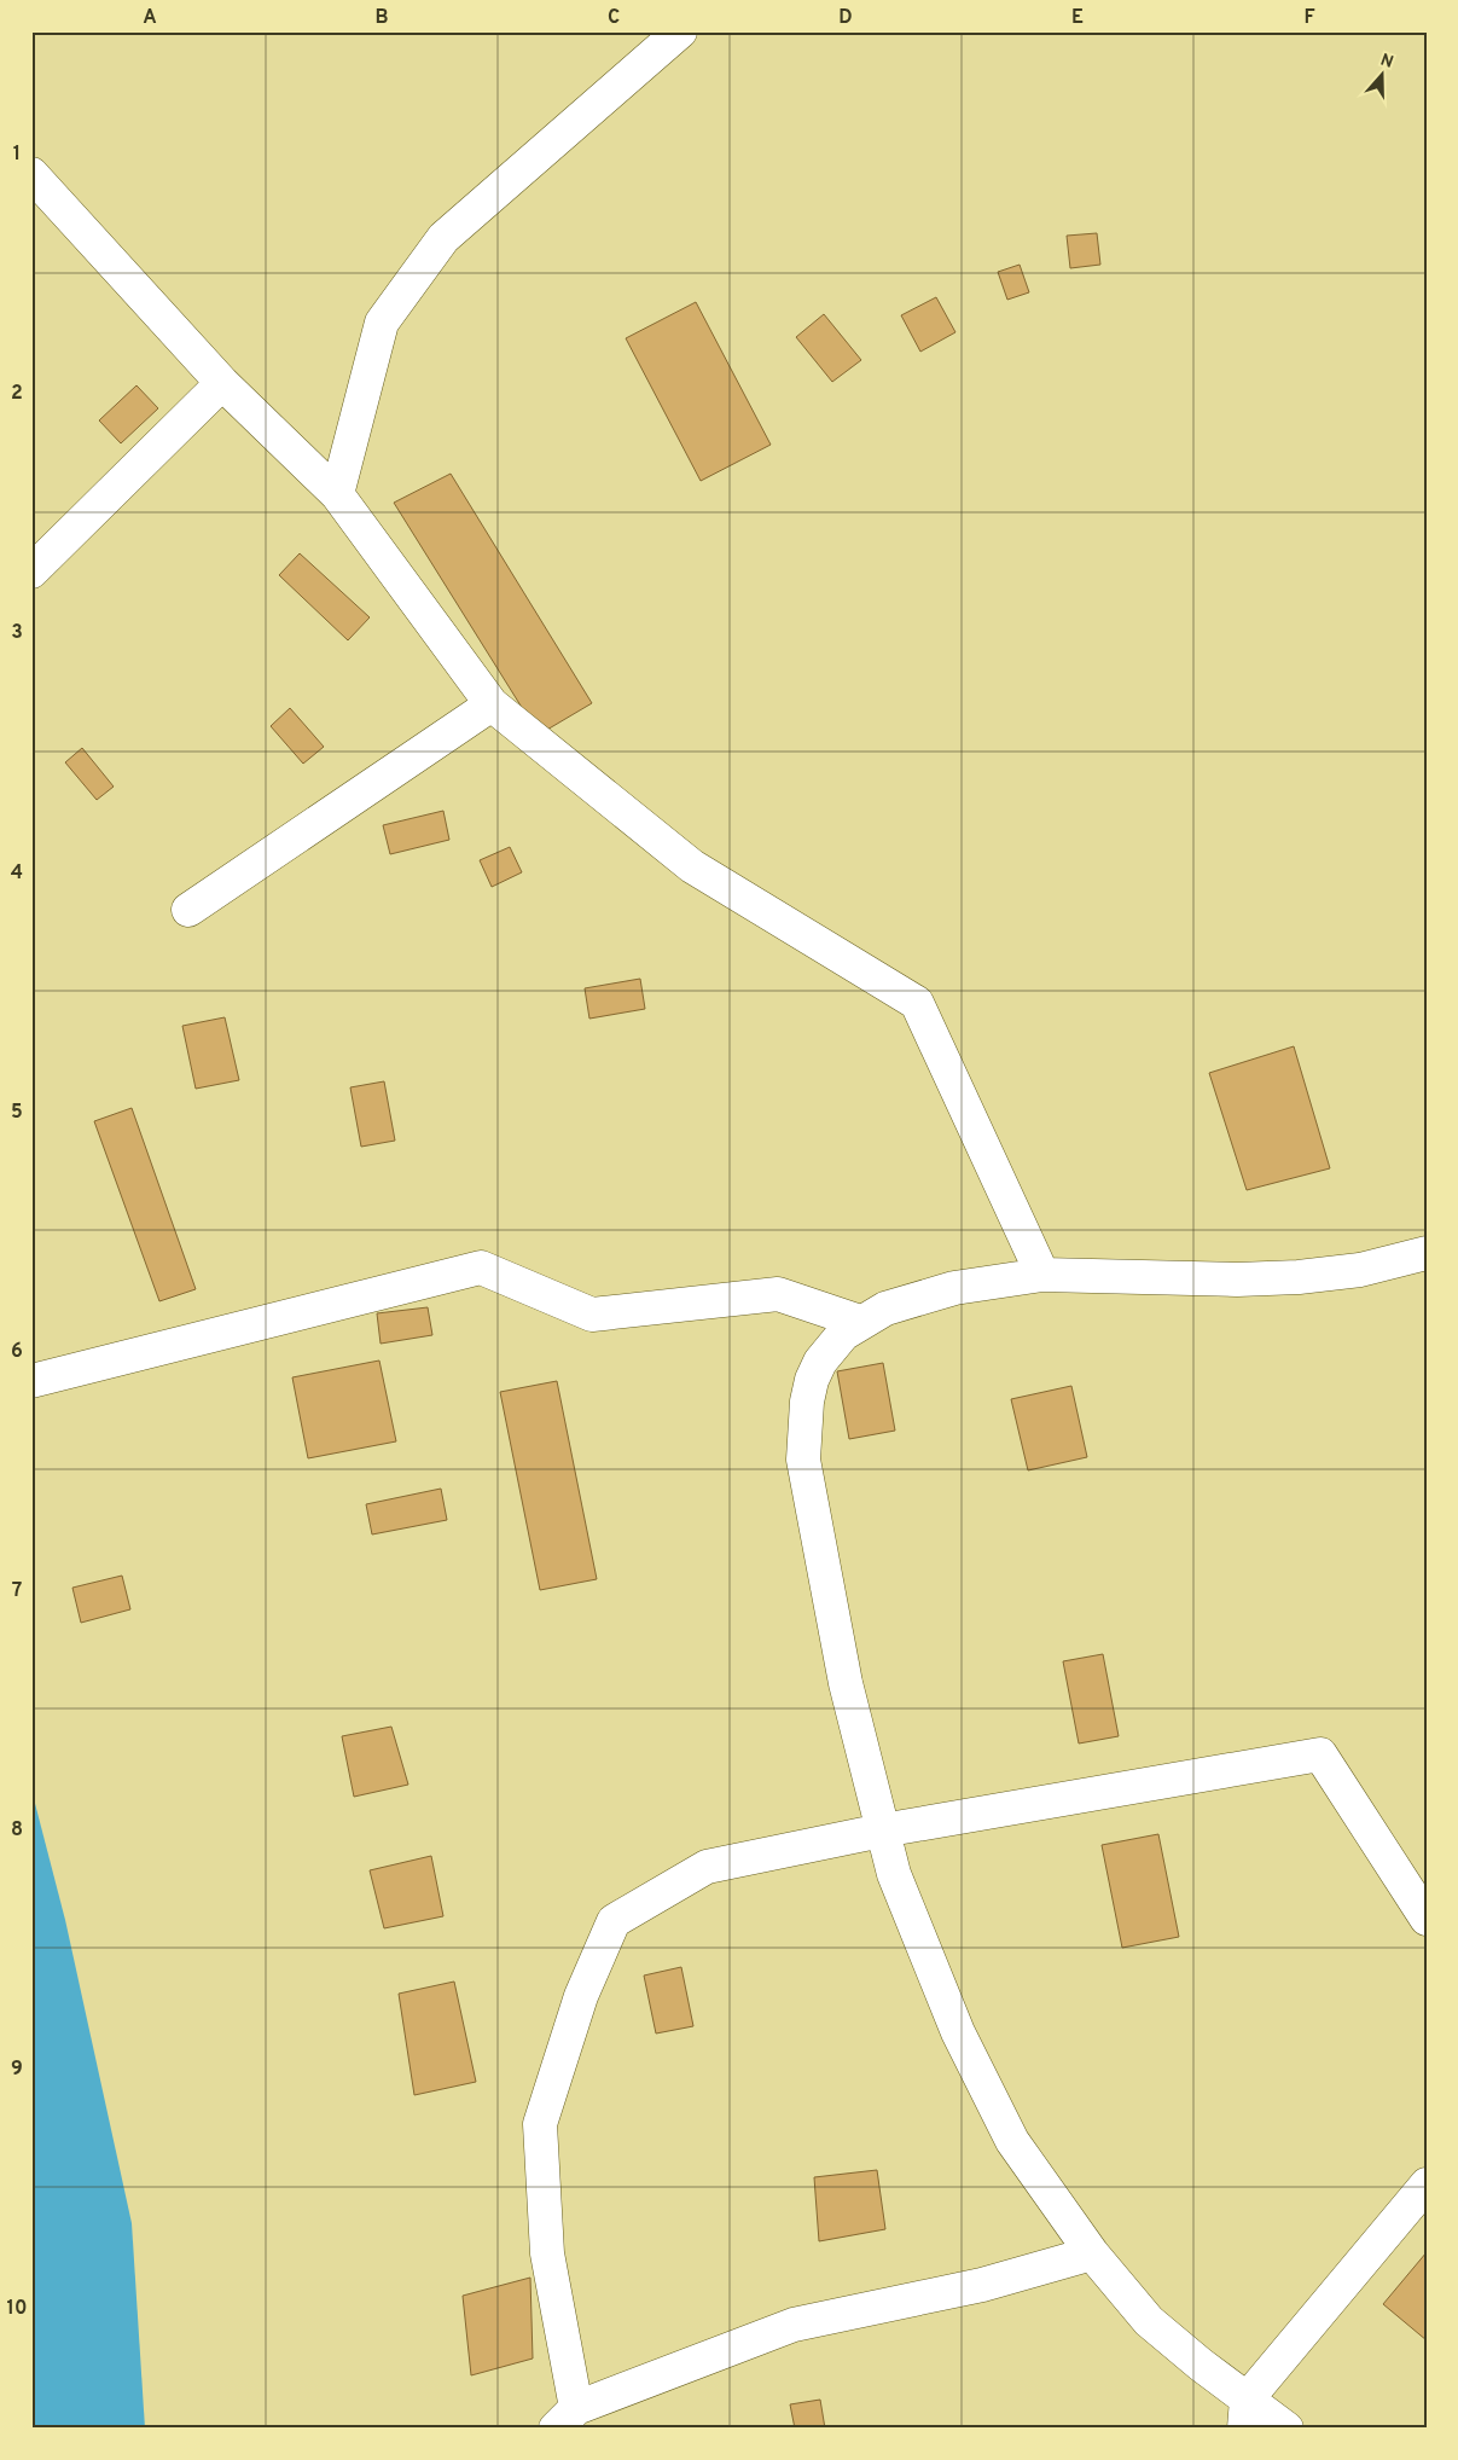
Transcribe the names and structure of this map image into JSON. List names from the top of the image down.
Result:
{
  "north": "top",
  "grid": {
    "columns": [
      "A",
      "B",
      "C",
      "D",
      "E",
      "F"
    ],
    "rows": [
      "1",
      "2",
      "3",
      "4",
      "5",
      "6",
      "7",
      "8",
      "9",
      "10"
    ]
  }
}
